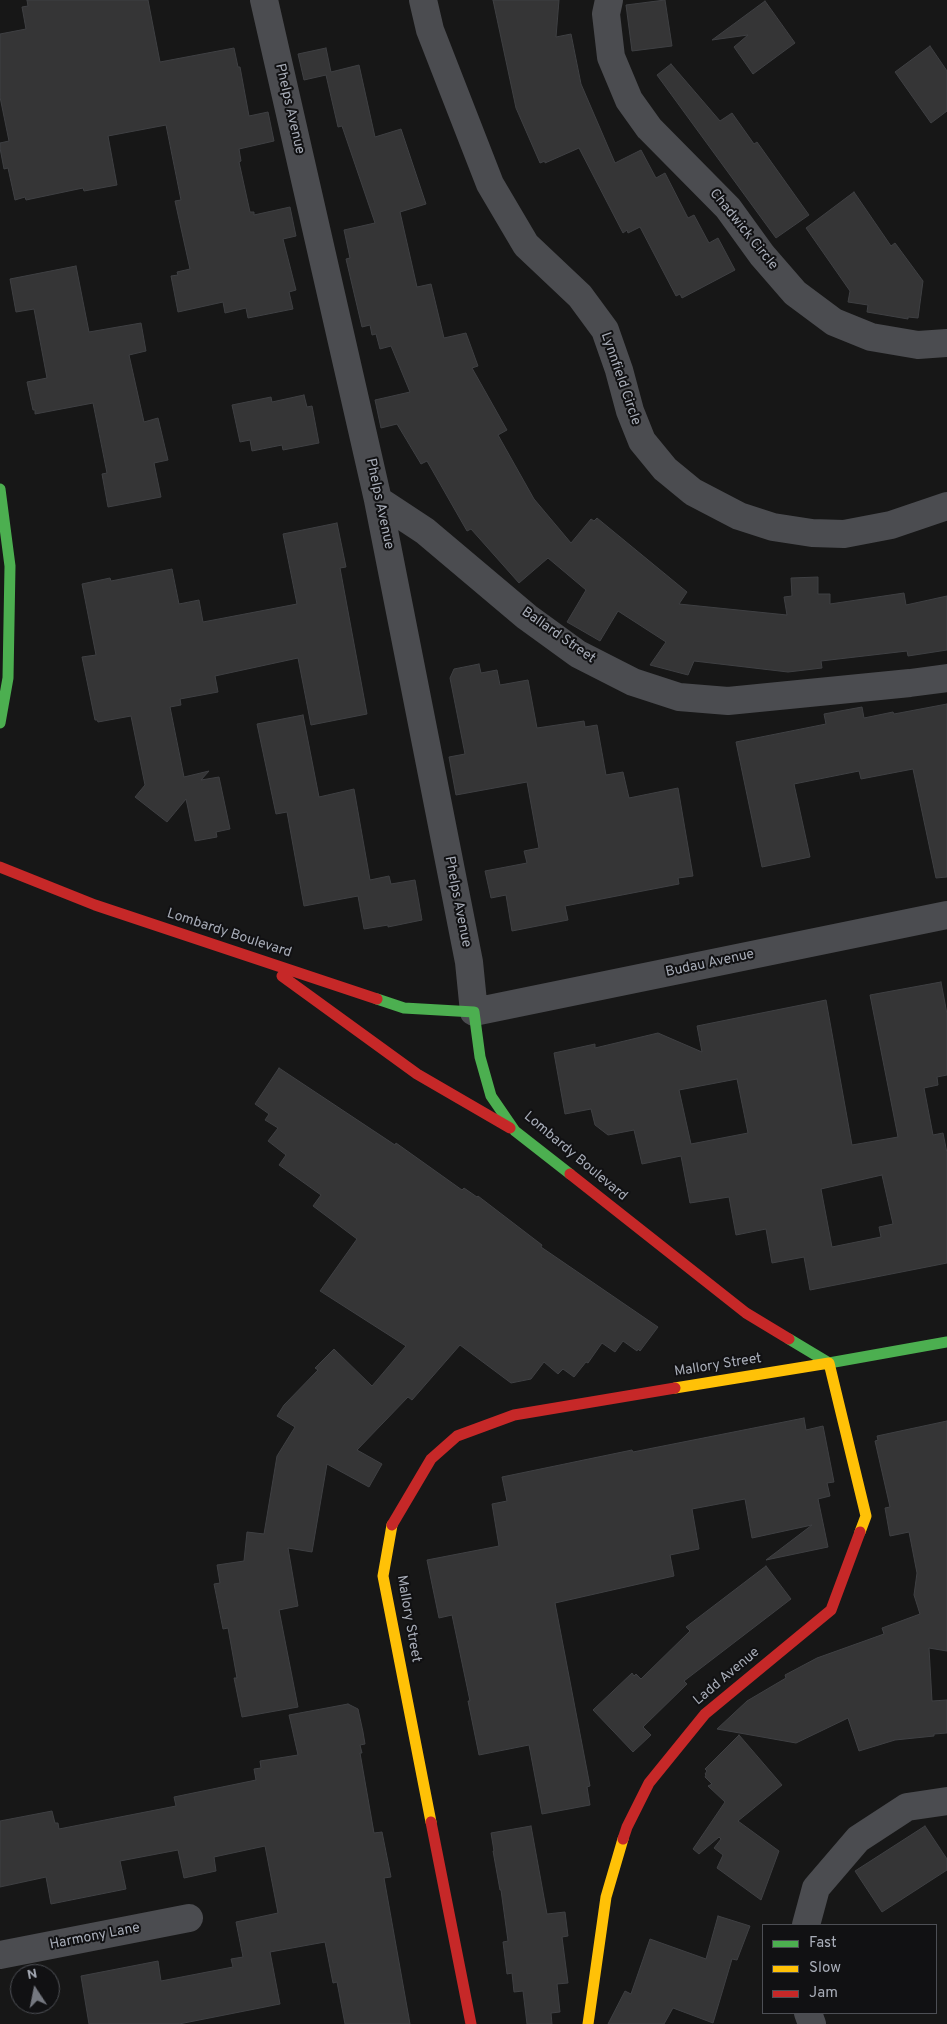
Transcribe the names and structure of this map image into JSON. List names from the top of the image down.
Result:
{
  "streets": {
    "street": [
      "Phelps Avenue",
      "Chadwick Circle",
      "Lynnfield Circle",
      "Ballard Street",
      "Lombardy Boulevard",
      "Budau Avenue",
      "Mallory Street",
      "Ladd Avenue",
      "Harmony Lane"
    ]
  },
  "crossings": [
    ["Phelps Avenue", "Ballard Street"],
    ["Phelps Avenue", "Lombardy Boulevard"],
    ["Phelps Avenue", "Budau Avenue"],
    ["Lombardy Boulevard", "Budau Avenue"],
    ["Lombardy Boulevard", "Mallory Street"],
    ["Lombardy Boulevard", "Ladd Avenue"],
    ["Mallory Street", "Ladd Avenue"]
  ],
  "legend": ["Fast", "Slow", "Jam"],
  "north": "top"
}
